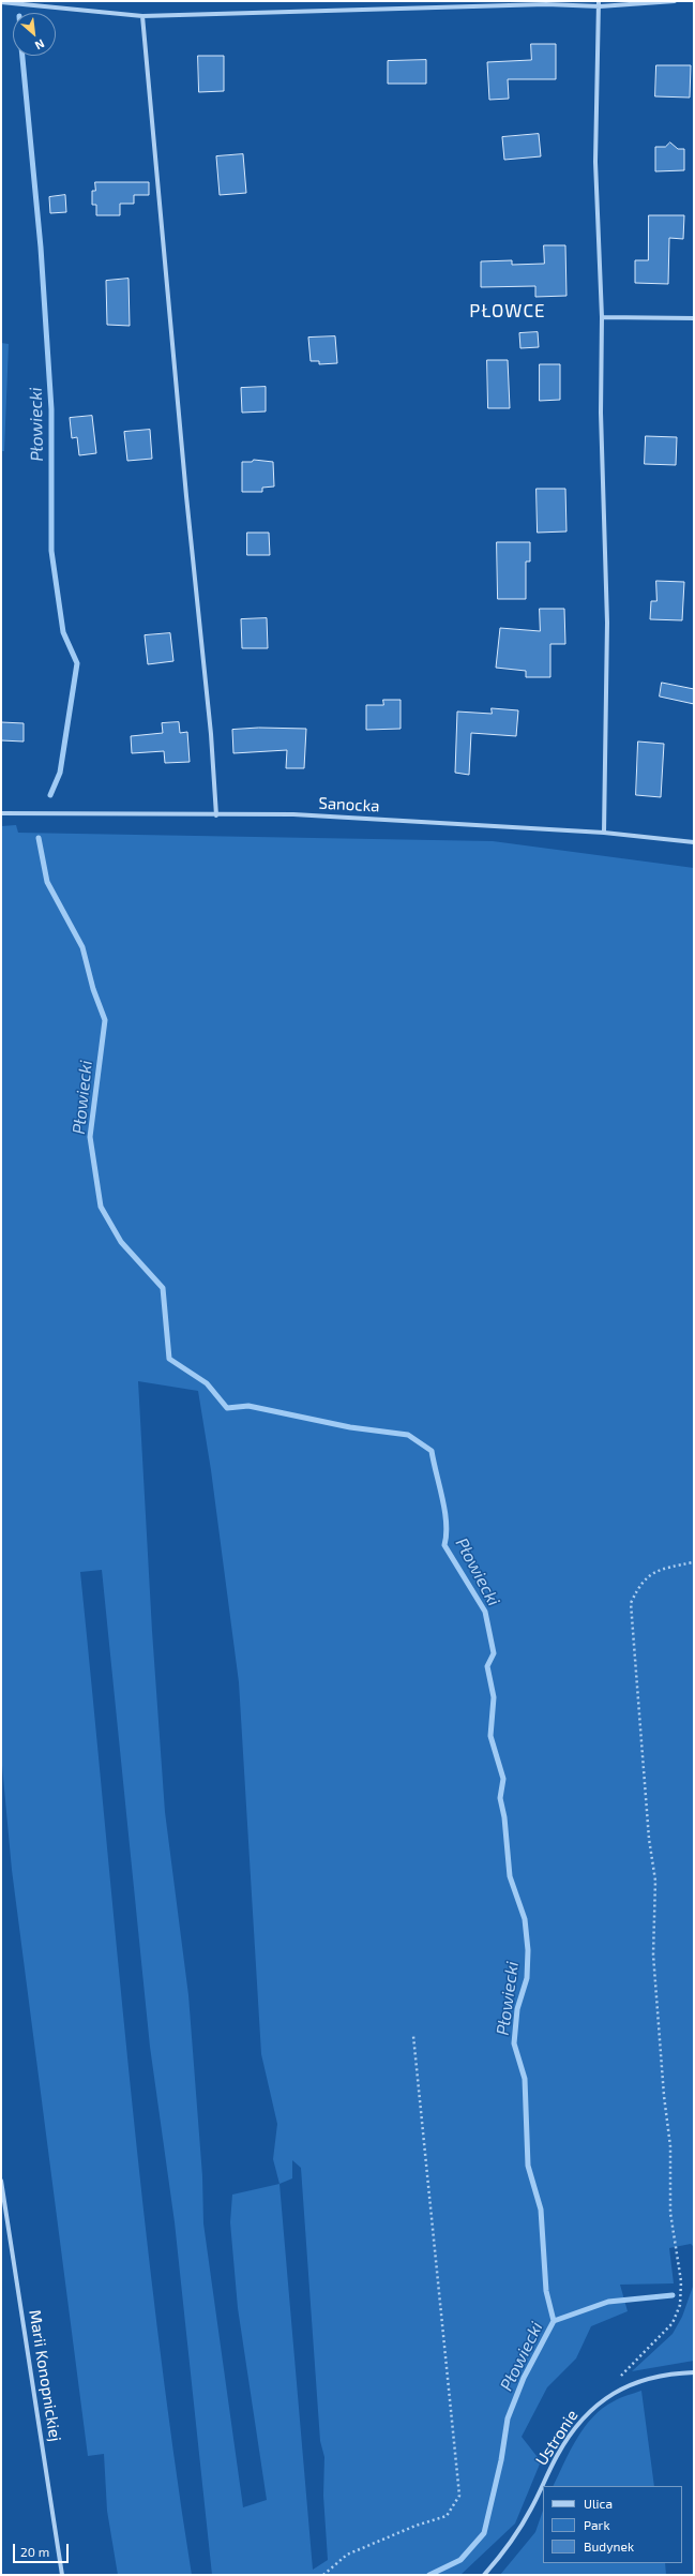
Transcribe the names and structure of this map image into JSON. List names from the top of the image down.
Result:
{
  "streets": {
    "street": ["Sanocka", "Marii Konopnickiej", "Ustronie"]
  },
  "districts": ["PŁOWCE"],
  "water": ["Płowiecki"],
  "legend": ["Ulica", "Park", "Budynek"],
  "scale_bar": "20 m",
  "north": "bottom right"
}
